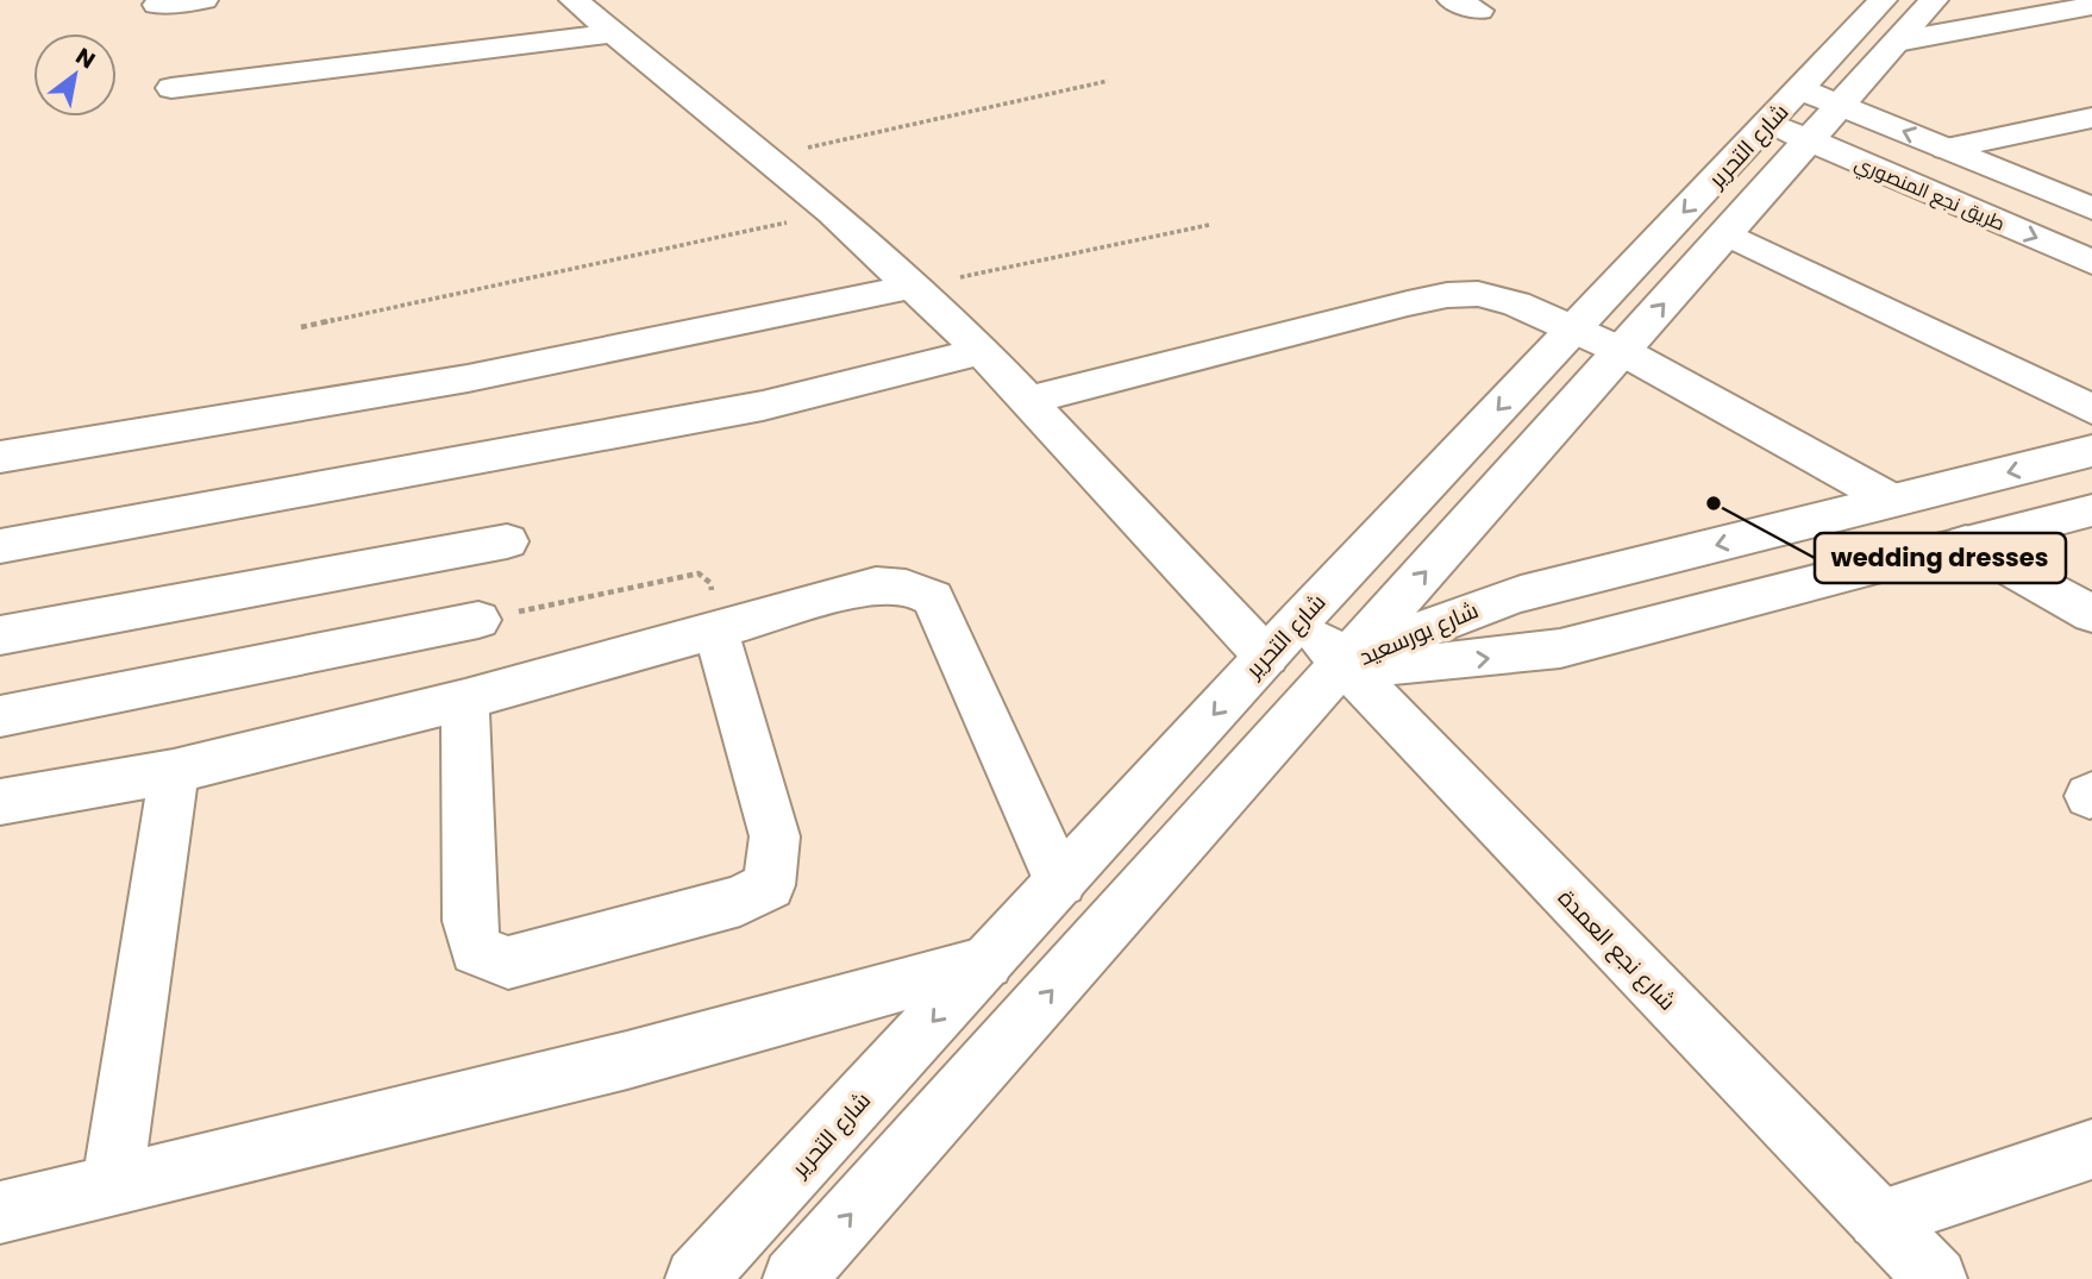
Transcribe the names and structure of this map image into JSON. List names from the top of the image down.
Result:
{
  "streets": {
    "street": [
      "شارع التحرير",
      "طريق نجع المنصوري",
      "شارع بورسعيد",
      "شارع نجع العمدة"
    ]
  },
  "crossings": [
    ["شارع التحرير", "طريق نجع المنصوري"],
    ["شارع التحرير", "شارع بورسعيد"],
    ["شارع التحرير", "شارع نجع العمدة"],
    ["شارع بورسعيد", "شارع نجع العمدة"]
  ],
  "places": ["wedding dresses"],
  "north": "top right"
}
